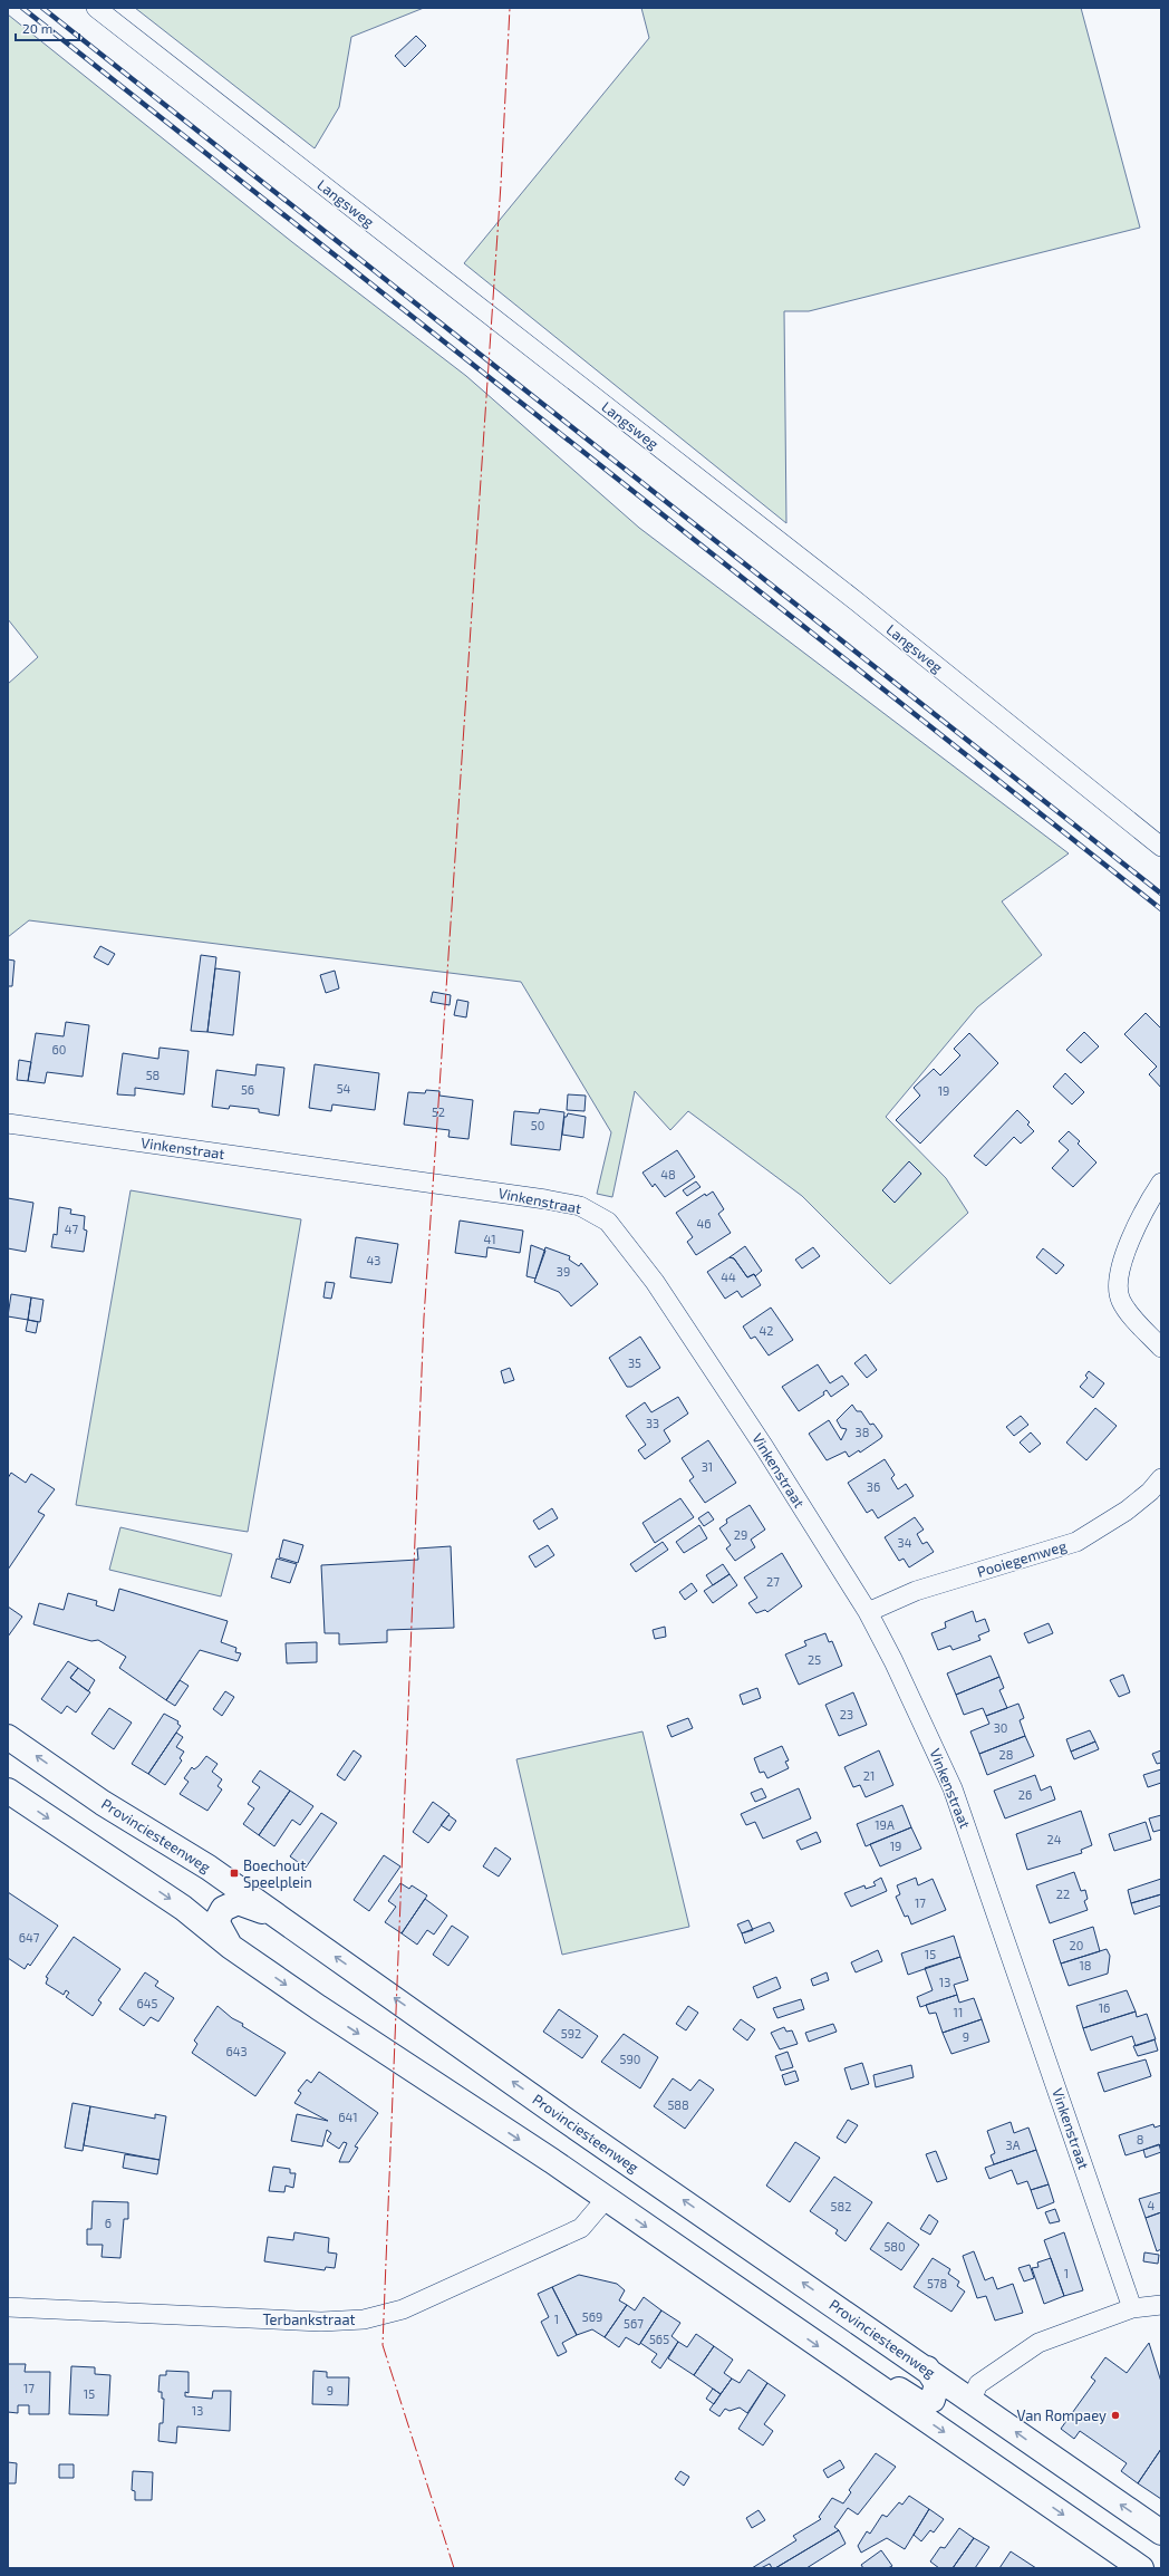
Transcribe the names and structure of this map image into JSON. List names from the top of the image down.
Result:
{
  "streets": {
    "main road": ["Provinciesteenweg"],
    "street": [
      "Langsweg",
      "Vinkenstraat",
      "Pooiegemweg",
      "Terbankstraat"
    ]
  },
  "crossings": [
    ["Vinkenstraat", "Pooiegemweg"]
  ],
  "places": {
    "transit": ["Boechout Speelplein"],
    "other": ["Van Rompaey"]
  },
  "house_numbers": [
    "60",
    "58",
    "54",
    "56",
    "19",
    "52",
    "50",
    "48",
    "46",
    "47",
    "41",
    "43",
    "39",
    "44",
    "42",
    "35",
    "33",
    "38",
    "31",
    "36",
    "29",
    "34",
    "27",
    "25",
    "23",
    "30",
    "28",
    "21",
    "26",
    "19A",
    "24",
    "19",
    "22",
    "17",
    "647",
    "20",
    "15",
    "18",
    "13",
    "645",
    "16",
    "11",
    "592",
    "9",
    "643",
    "590",
    "588",
    "641",
    "8",
    "3A",
    "4",
    "582",
    "6",
    "580",
    "1",
    "578",
    "569",
    "1",
    "567",
    "565",
    "17",
    "9",
    "15",
    "13"
  ],
  "scale_bar": "20 m"
}
